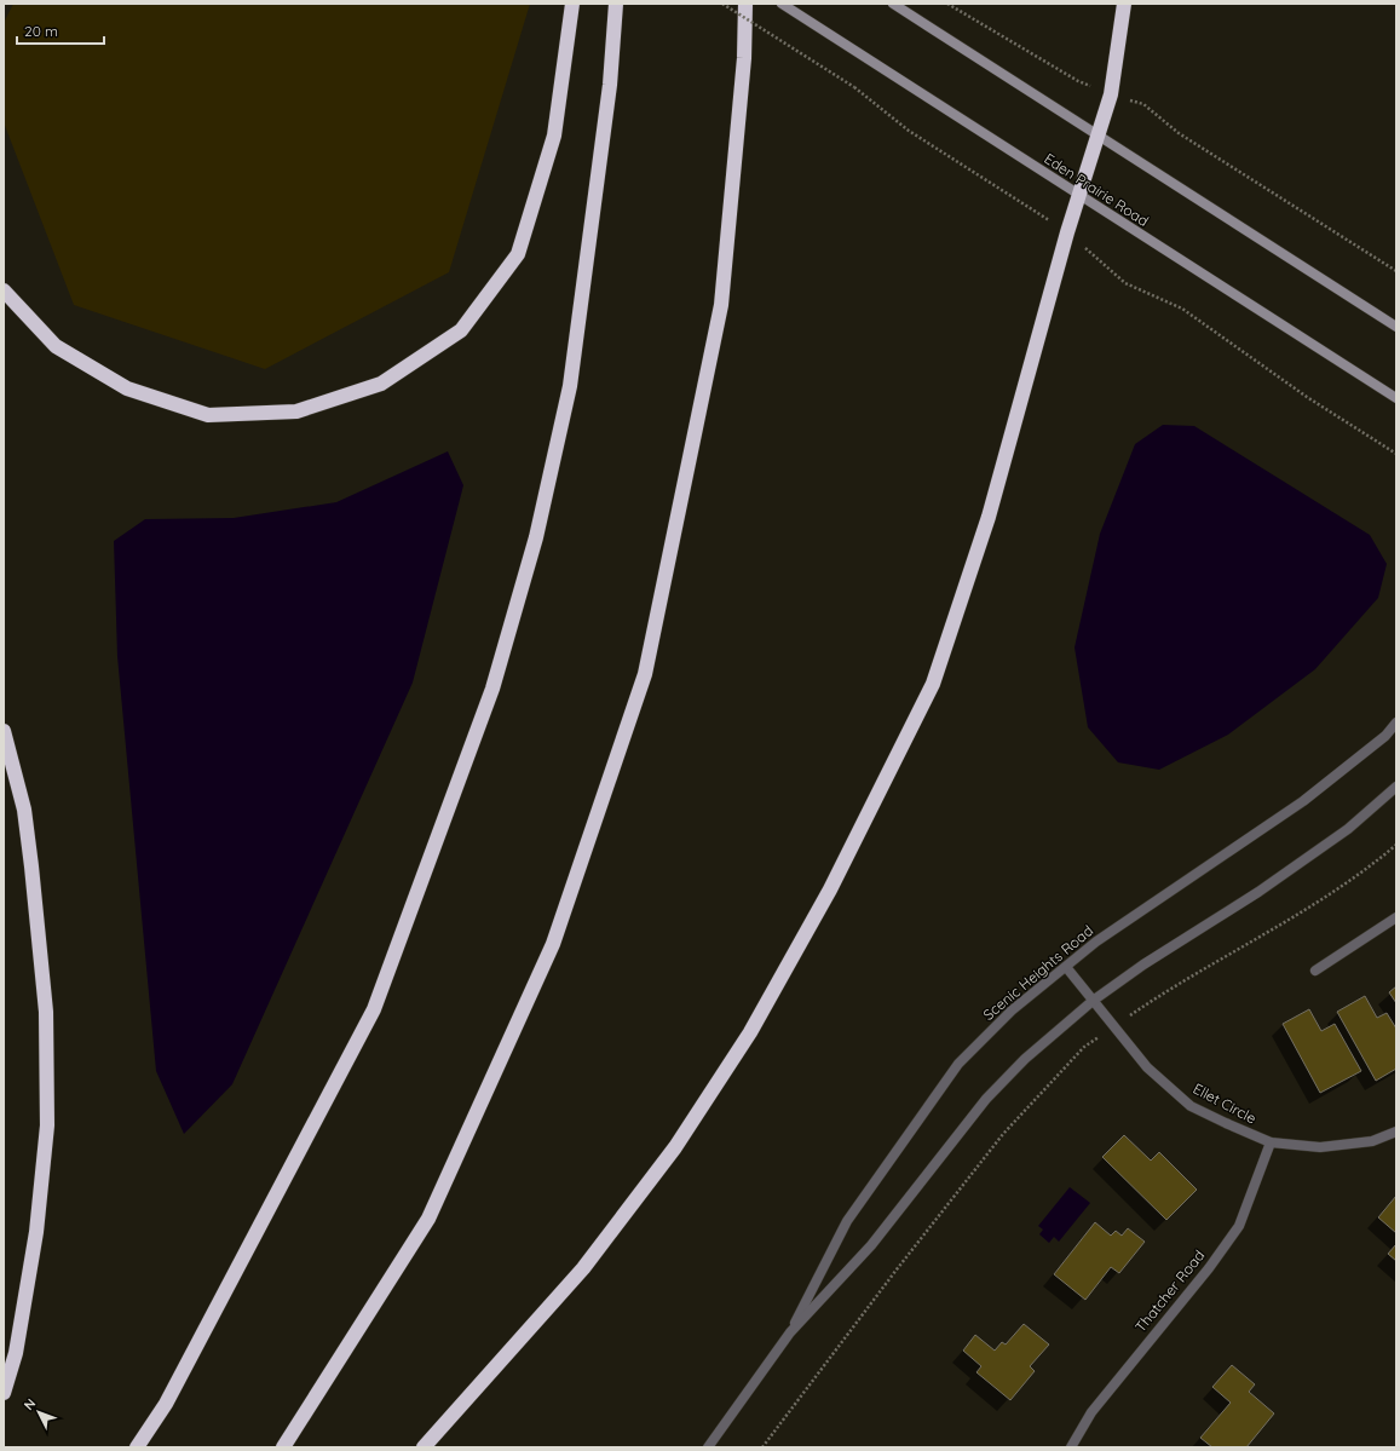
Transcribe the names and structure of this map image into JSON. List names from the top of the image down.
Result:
{
  "streets": {
    "main road": ["Eden Prairie Road"],
    "street": ["Scenic Heights Road", "Ellet Circle", "Thatcher Road"]
  },
  "crossings": [
    ["Scenic Heights Road", "Ellet Circle"],
    ["Ellet Circle", "Thatcher Road"]
  ],
  "scale_bar": "20 m",
  "north": "top left"
}
